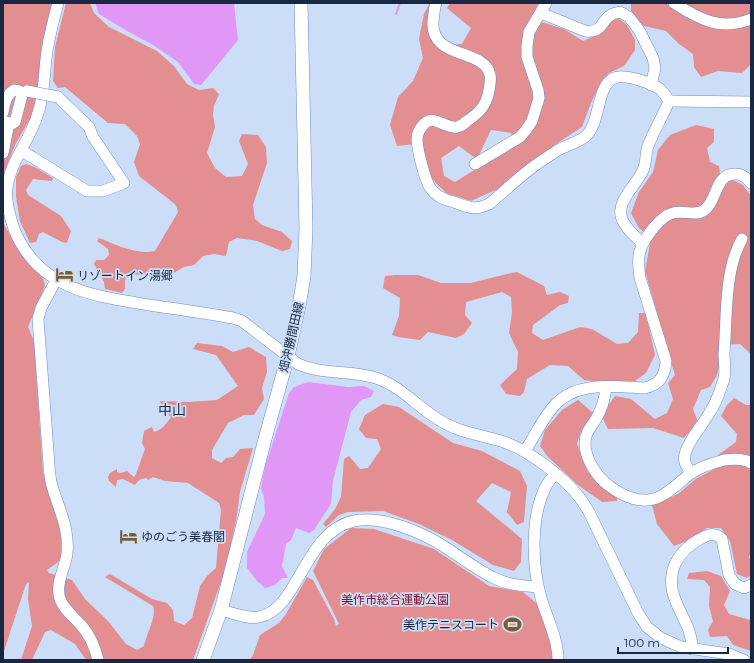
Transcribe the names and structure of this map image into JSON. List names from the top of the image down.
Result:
{
  "streets": {
    "main road": ["畑沖勝間田線"]
  },
  "districts": ["中山"],
  "parks": ["美作市総合運動公園"],
  "places": {
    "hotel": ["リゾートイン湯郷", "ゆのごう美春閣"],
    "sports": ["美作テニスコート"]
  },
  "scale_bar": "100 m"
}
